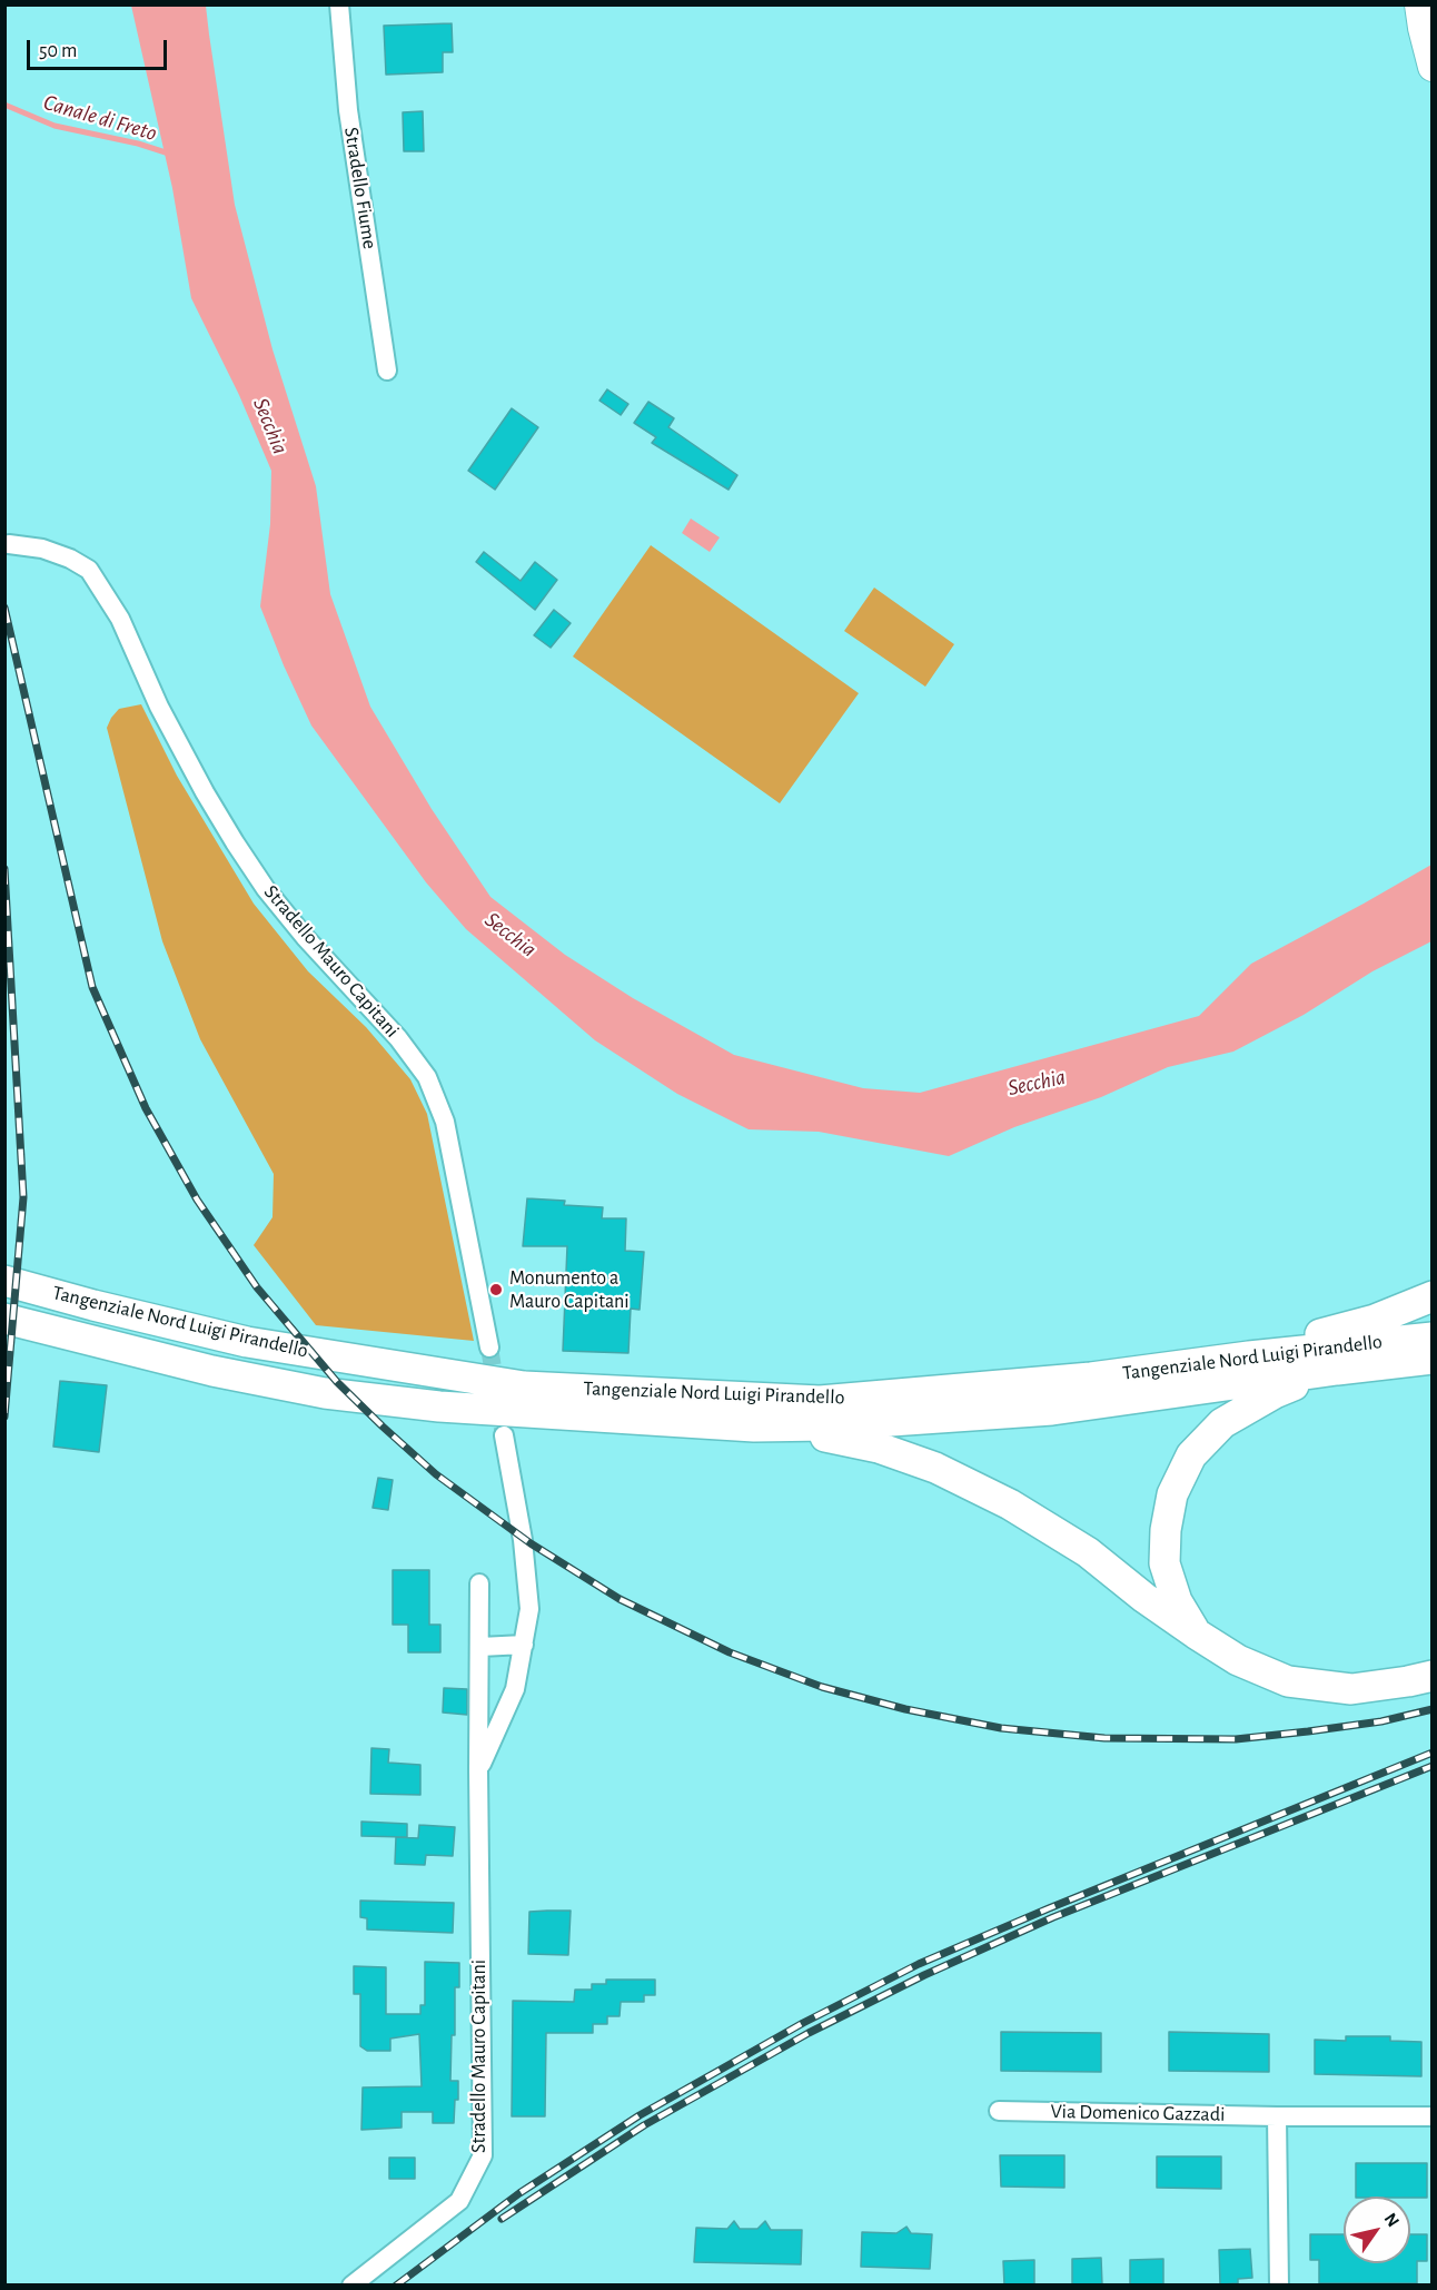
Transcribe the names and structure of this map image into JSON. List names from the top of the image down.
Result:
{
  "streets": {
    "highway": ["Tangenziale Nord Luigi Pirandello"],
    "street": ["Stradello Fiume", "Stradello Mauro Capitani", "Via Domenico Gazzadi"]
  },
  "water": ["Canale di Freto", "Secchia"],
  "places": ["Monumento a Mauro Capitani"],
  "scale_bar": "50 m",
  "north": "top right"
}
